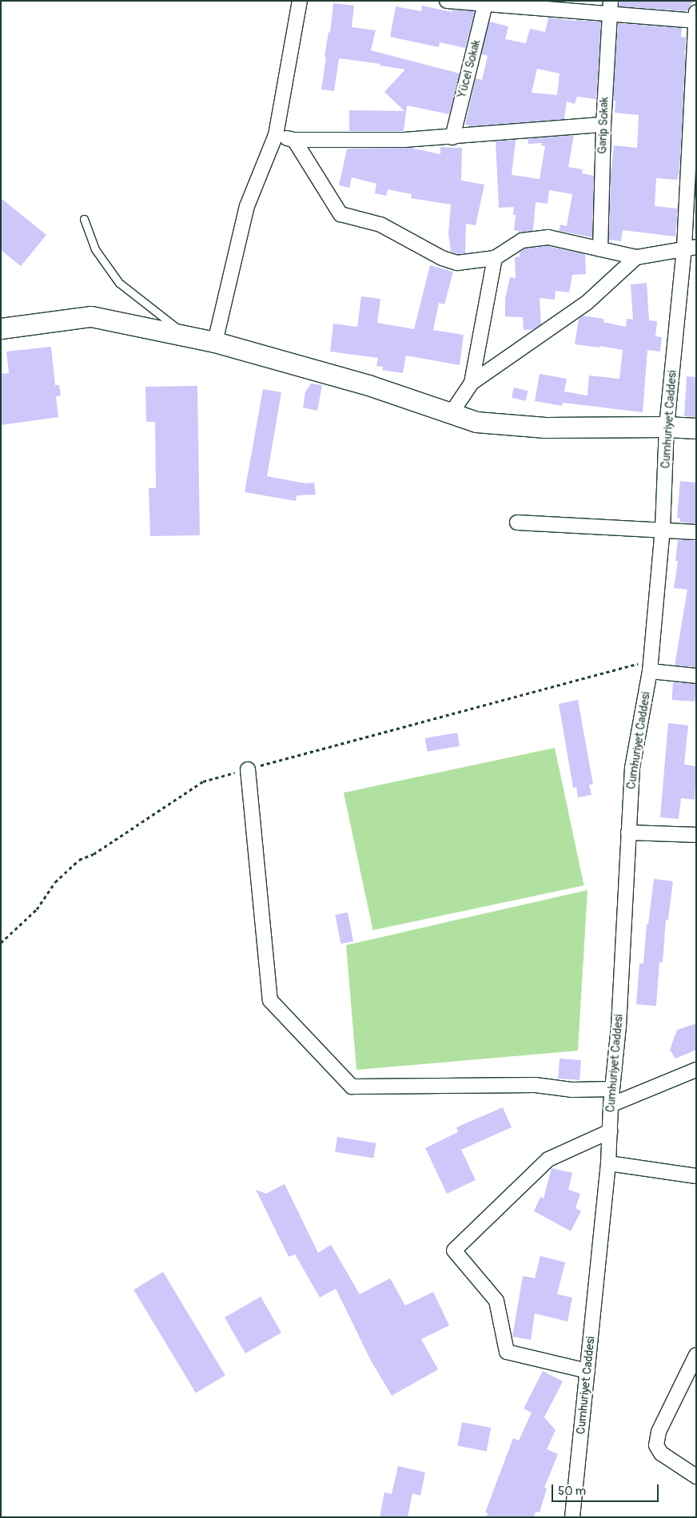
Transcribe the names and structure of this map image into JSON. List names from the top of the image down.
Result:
{
  "streets": {
    "street": ["Yücel Sokak", "Garip Sokak", "Cumhuriyet Caddesi"]
  },
  "scale_bar": "50 m"
}
